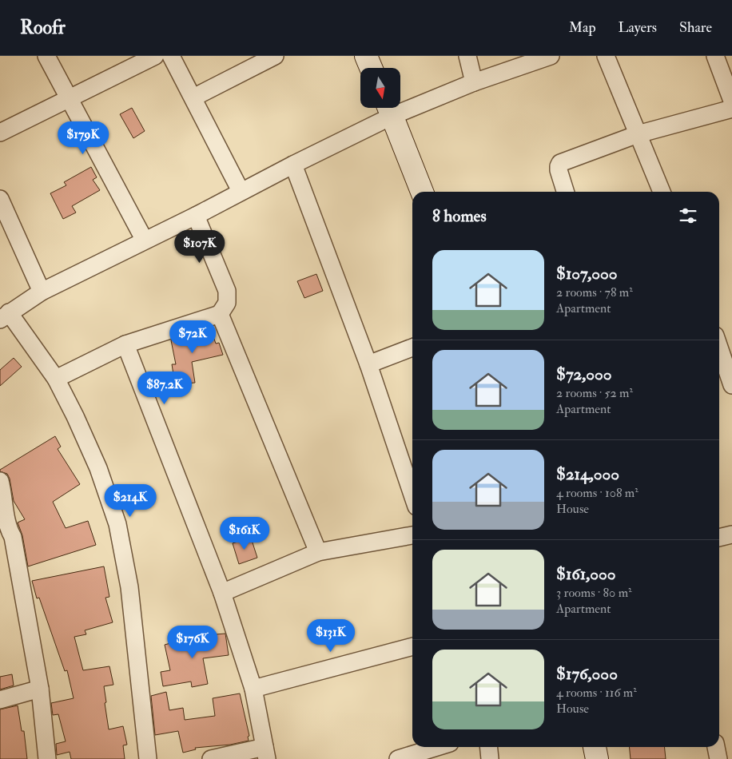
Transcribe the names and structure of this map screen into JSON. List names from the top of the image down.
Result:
{
  "north": "bottom",
  "page": {
    "header": "Roofr",
    "nav": ["Map", "Layers", "Share"],
    "price": [
      "$179K",
      "$107K",
      "$72K",
      "$87.2K",
      "$214K",
      "$161K",
      "$131K",
      "$176K"
    ],
    "heading": "8 homes",
    "list": [
      {
        "name": "$107,000",
        "note": "2 rooms · 78 m² · Apartment"
      },
      {
        "name": "$72,000",
        "note": "2 rooms · 52 m² · Apartment"
      },
      {
        "name": "$214,000",
        "note": "4 rooms · 108 m² · House"
      },
      {
        "name": "$161,000",
        "note": "3 rooms · 80 m² · Apartment"
      },
      {
        "name": "$176,000",
        "note": "4 rooms · 116 m² · House"
      }
    ]
  }
}
